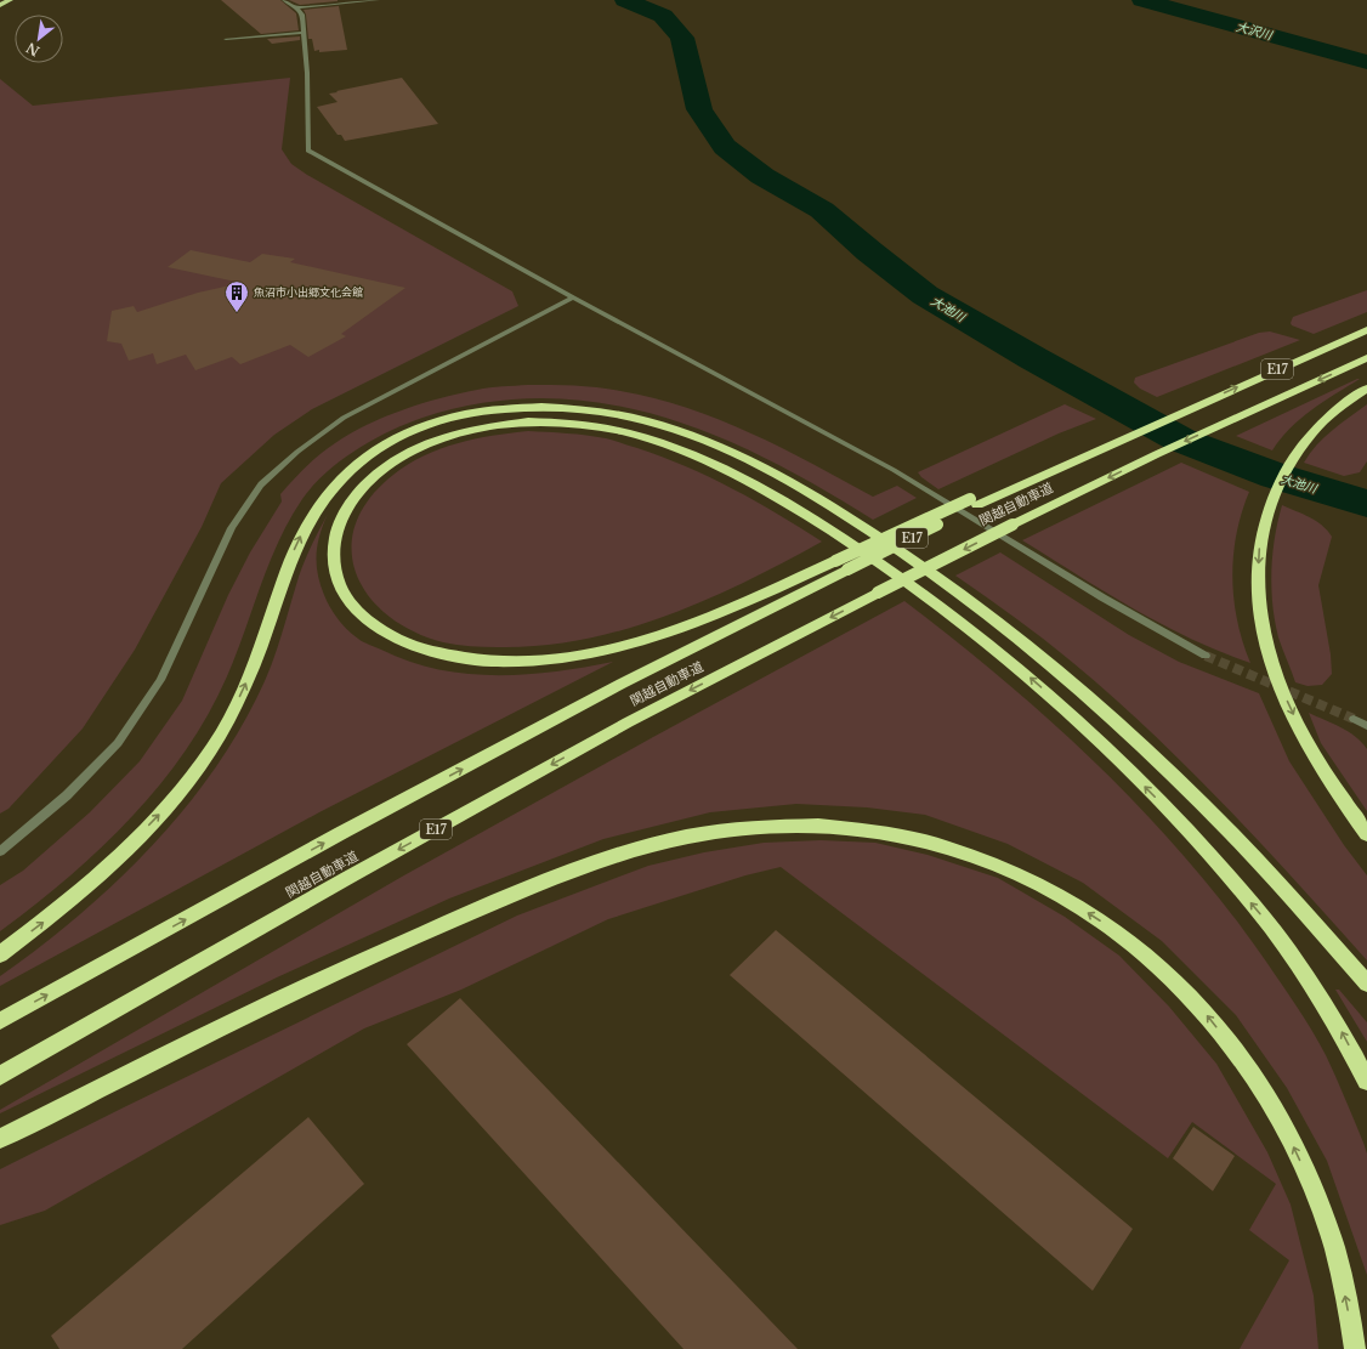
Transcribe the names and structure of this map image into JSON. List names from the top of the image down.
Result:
{
  "streets": {
    "highway": ["E17", "関越自動車道"]
  },
  "water": ["大沢川", "大池川"],
  "places": {
    "building": ["魚沼市小出郷文化会館"]
  },
  "north": "bottom left"
}
